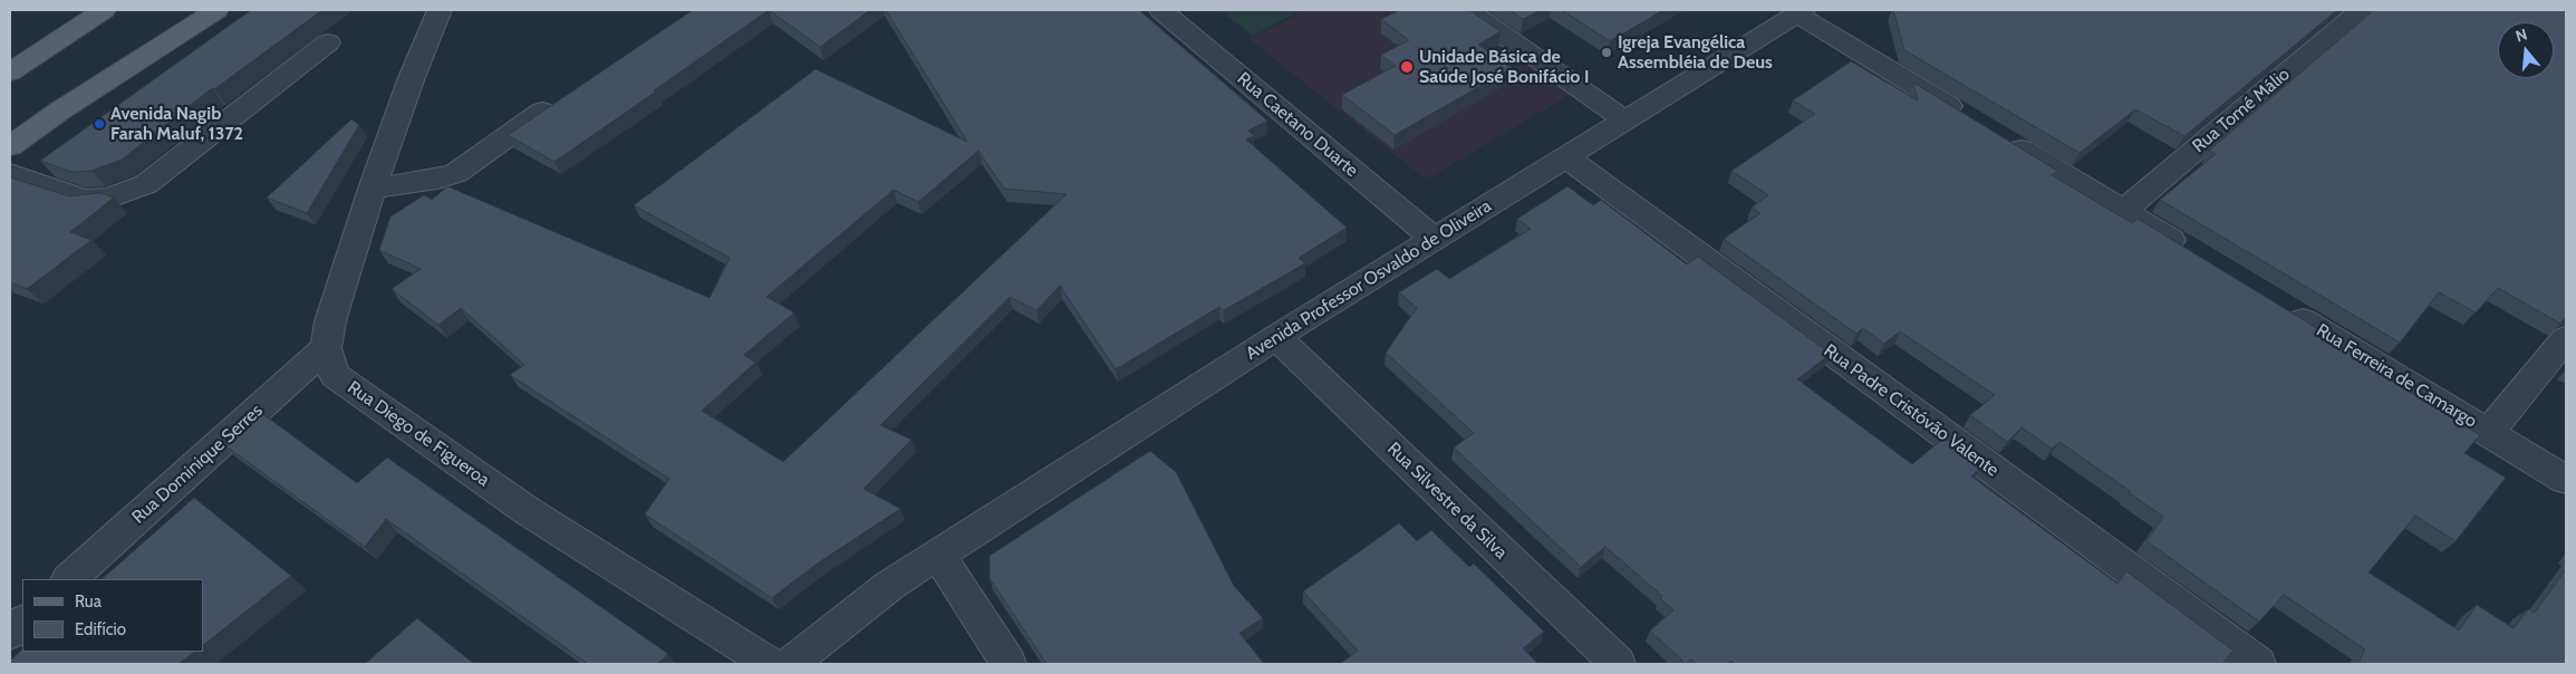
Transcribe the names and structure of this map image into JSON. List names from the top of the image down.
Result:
{
  "streets": {
    "street": [
      "Rua Tomé Málio",
      "Rua Caetano Duarte",
      "Avenida Professor Osvaldo de Oliveira",
      "Rua Ferreira de Camargo",
      "Rua Padre Cristóvão Valente",
      "Rua Diego de Figueroa",
      "Rua Dominique Serres",
      "Rua Silvestre da Silva"
    ]
  },
  "crossings": [
    ["Rua Caetano Duarte", "Avenida Professor Osvaldo de Oliveira"],
    ["Avenida Professor Osvaldo de Oliveira", "Rua Padre Cristóvão Valente"],
    ["Avenida Professor Osvaldo de Oliveira", "Rua Silvestre da Silva"],
    ["Rua Diego de Figueroa", "Rua Dominique Serres"]
  ],
  "places": ["Igreja Evangélica Assembléia de Deus", "Unidade Básica de Saúde José Bonifácio I", "Avenida Nagib Farah Maluf, 1372"],
  "legend": ["Rua", "Edifício"],
  "north": "top"
}
